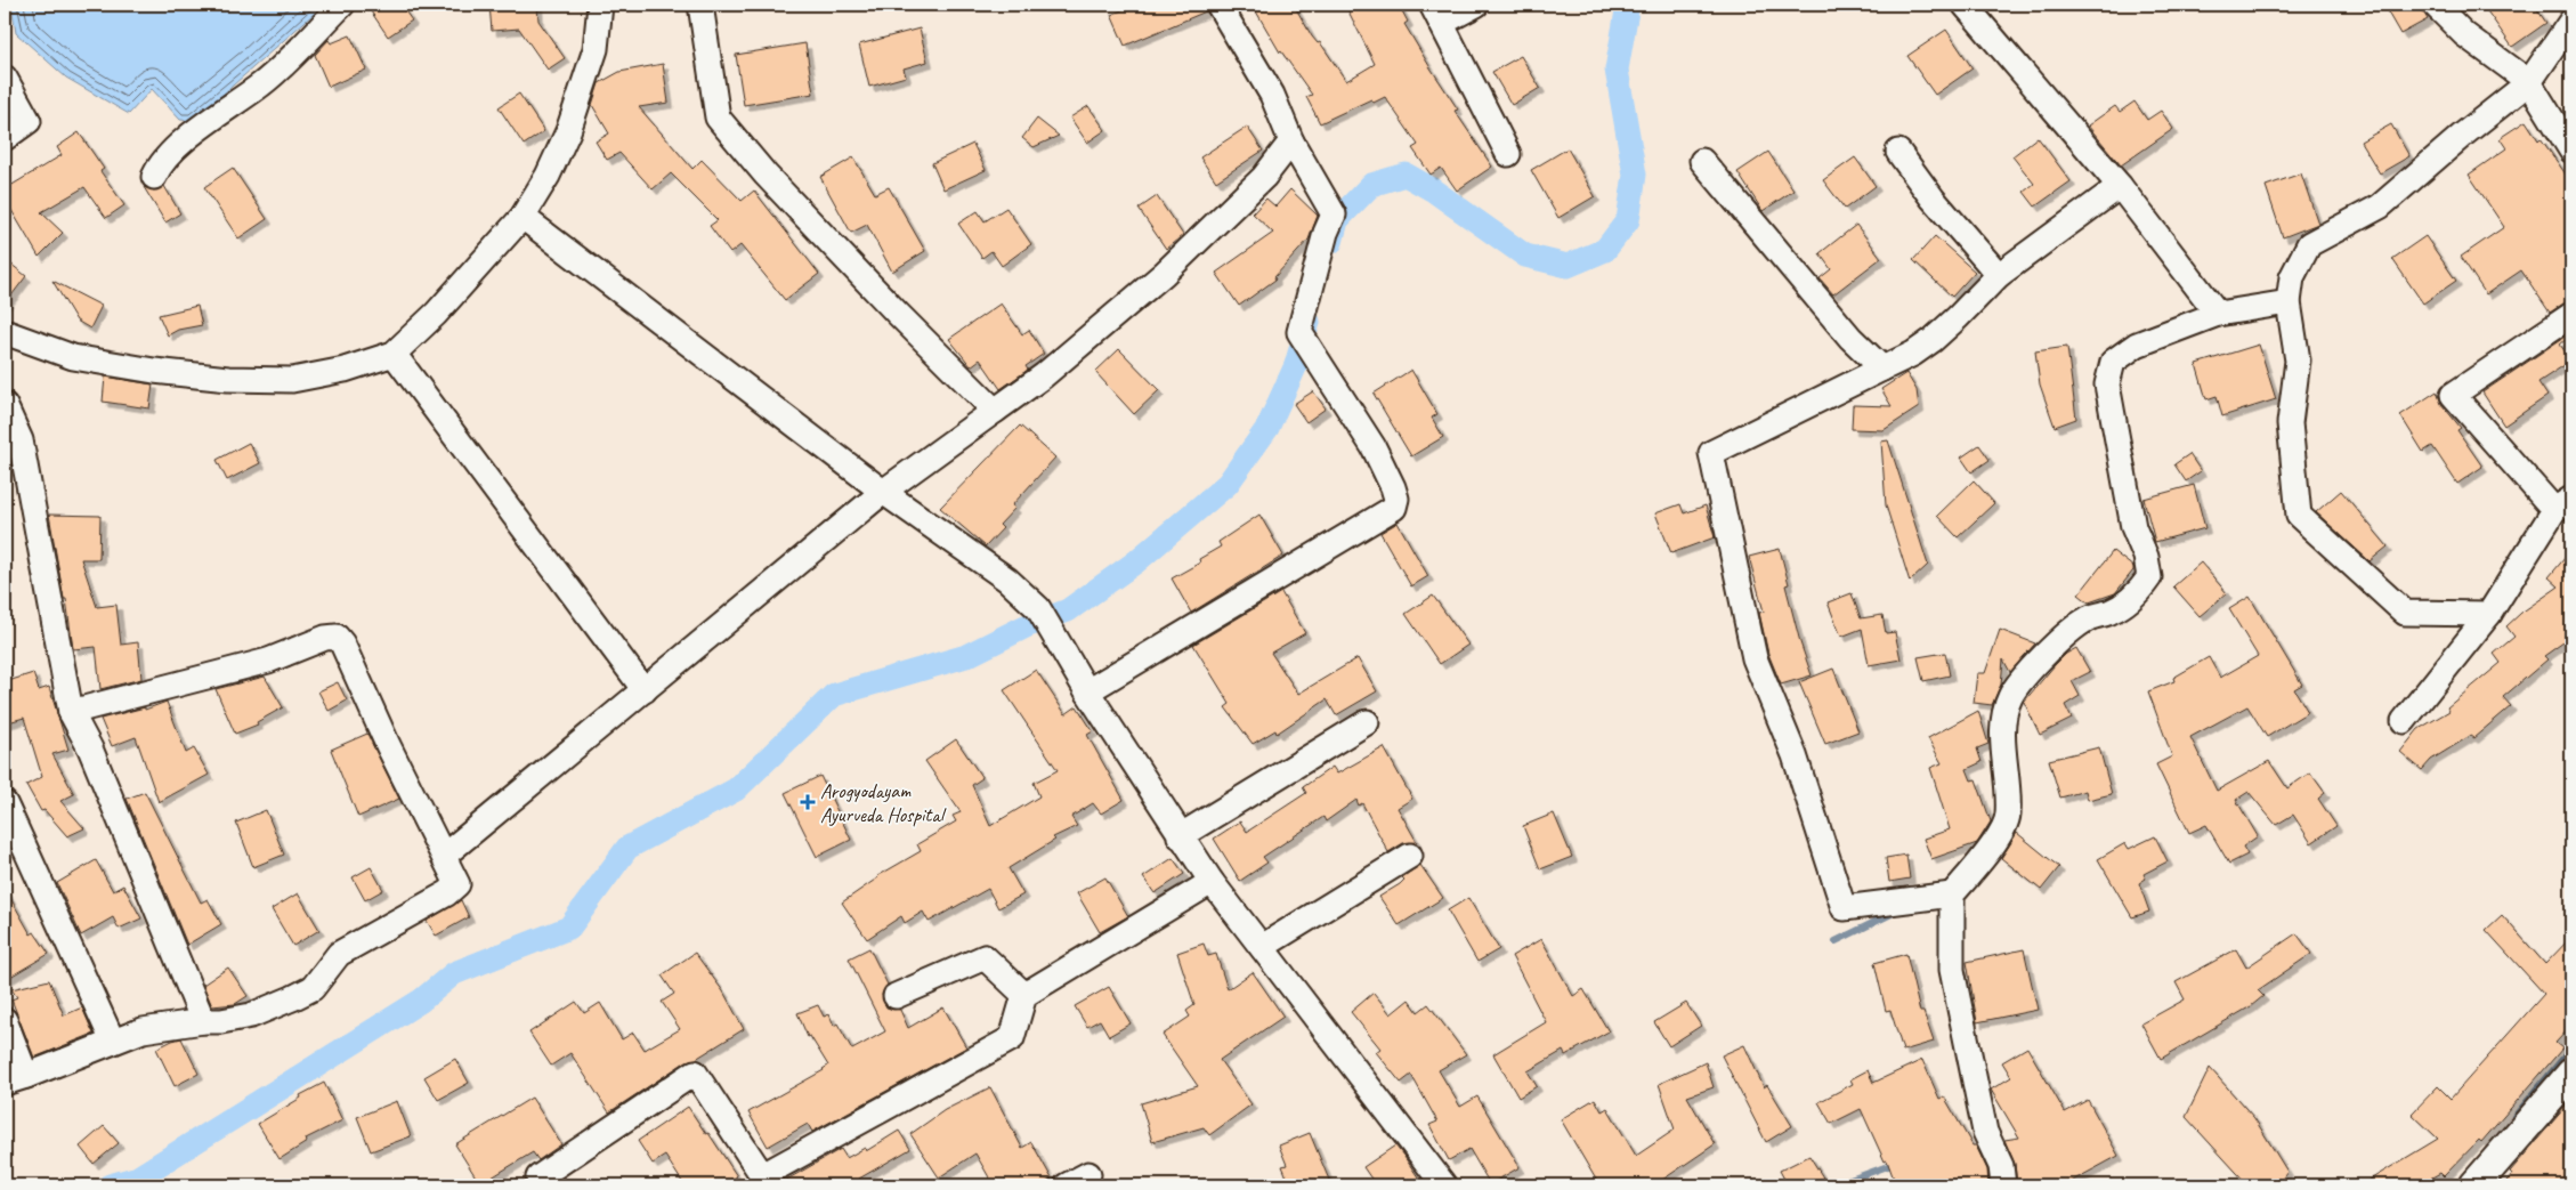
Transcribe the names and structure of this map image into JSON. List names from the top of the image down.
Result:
{
  "places": {
    "health": ["Arogyodayam Ayurveda Hospital"]
  }
}
